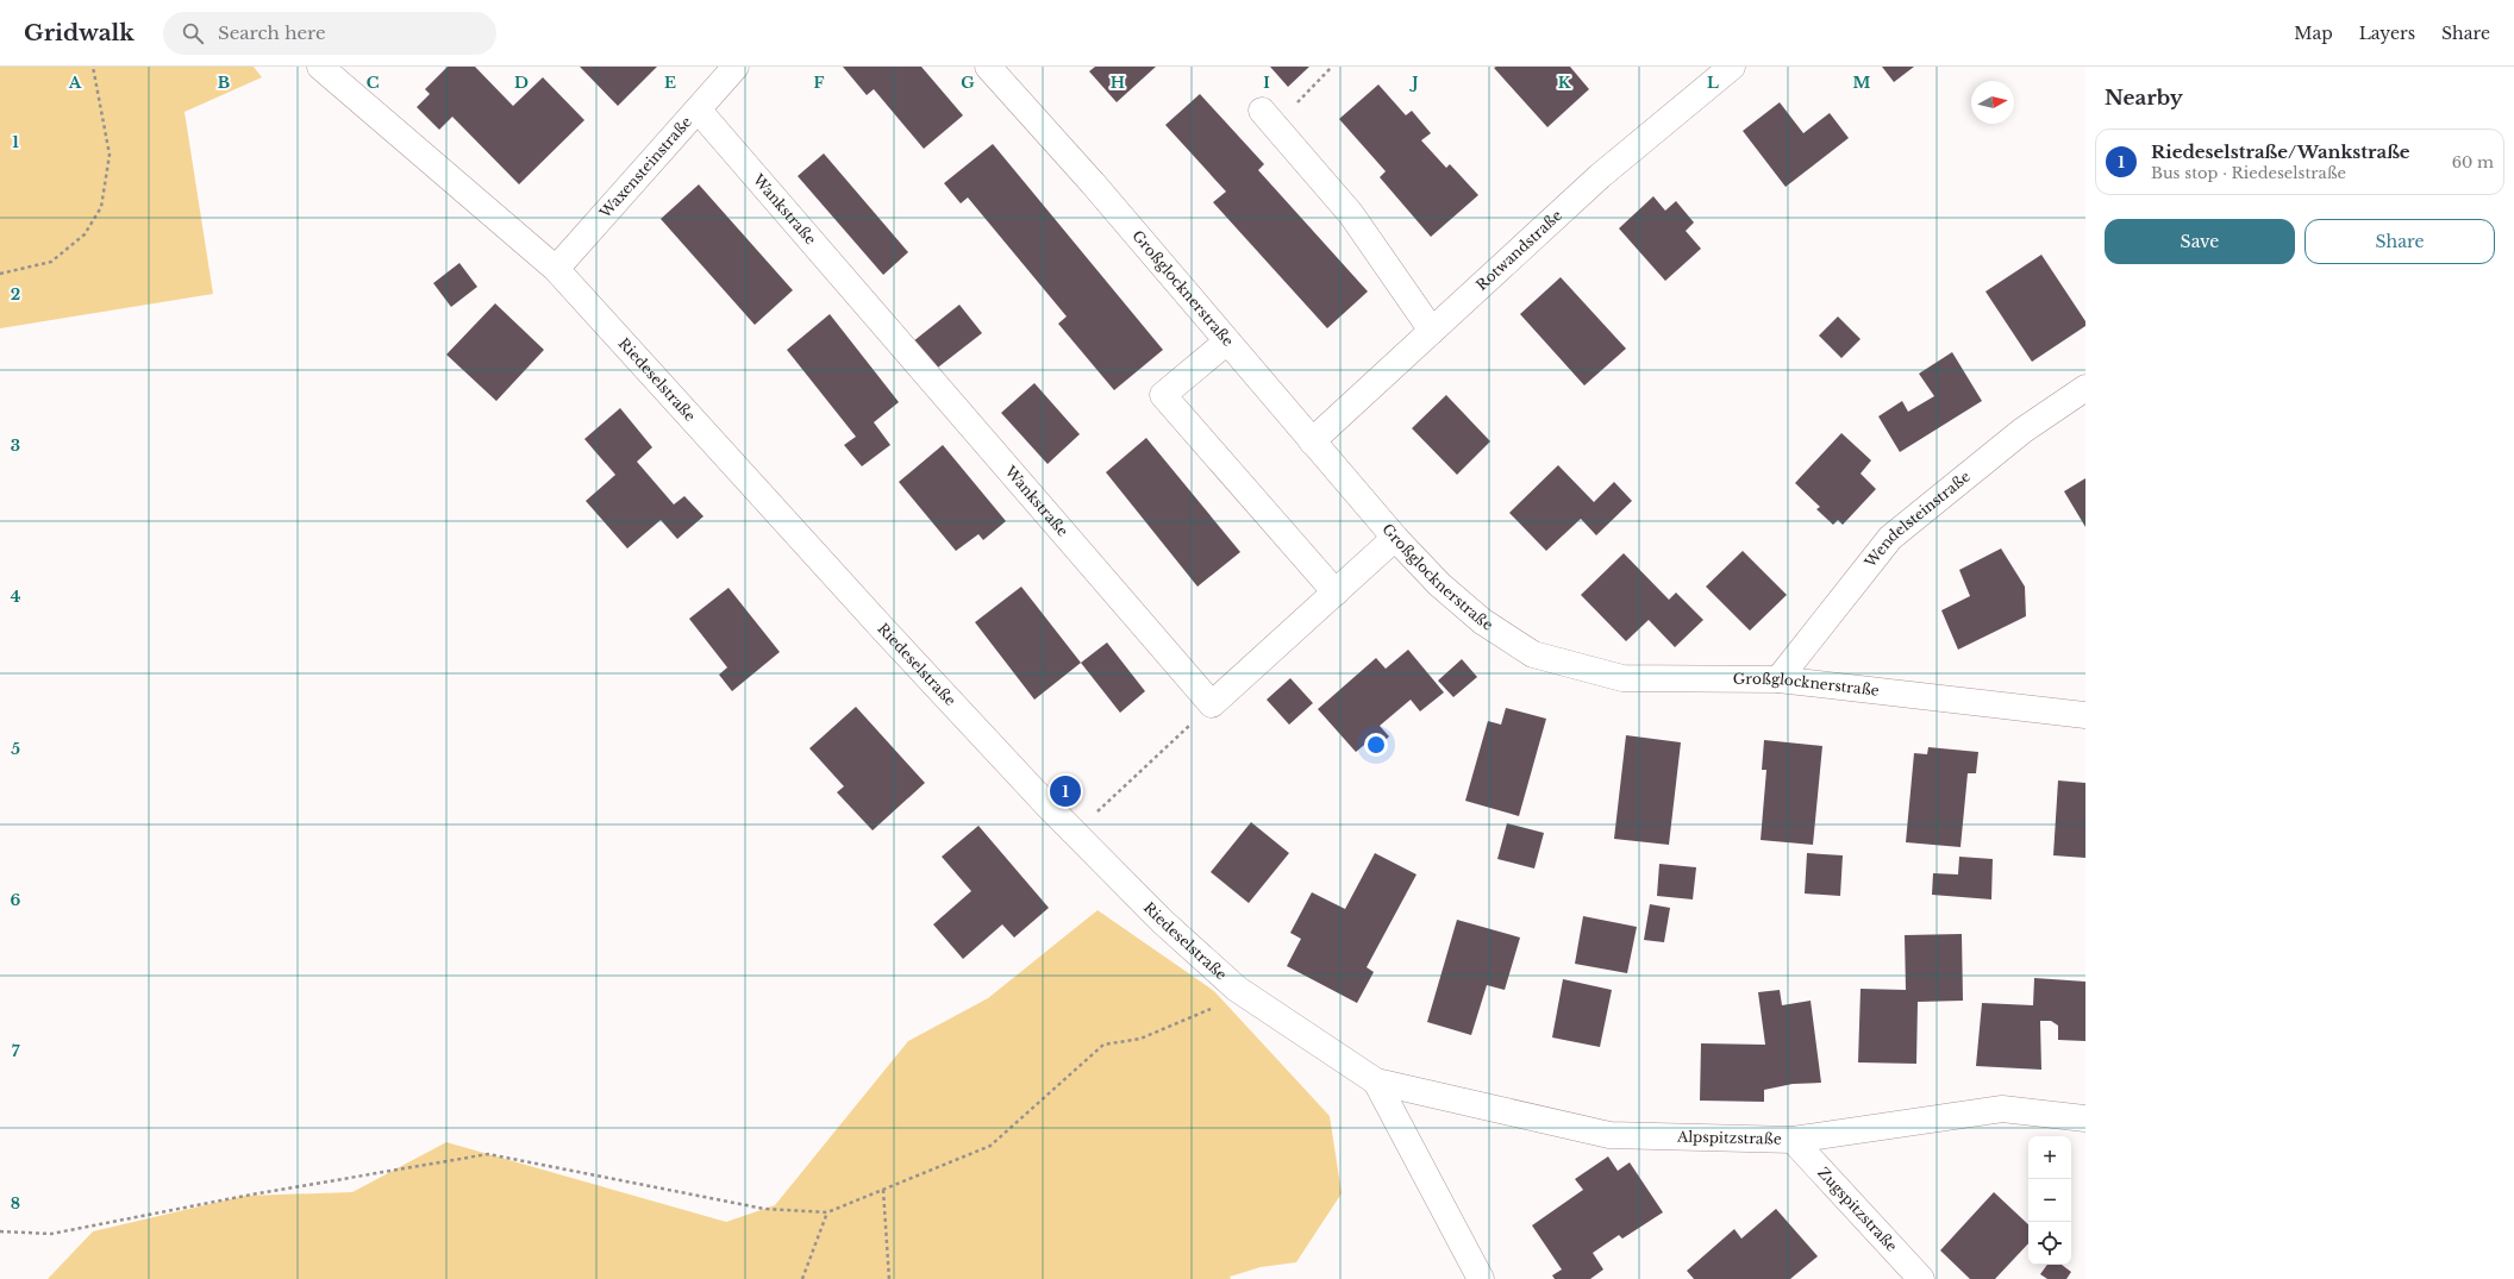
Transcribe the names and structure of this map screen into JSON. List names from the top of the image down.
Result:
{
  "streets": {
    "street": [
      "Waxensteinstraße",
      "Wankstraße",
      "Rotwandstraße",
      "Großglocknerstraße",
      "Riedeselstraße",
      "Wendelsteinstraße",
      "Alpspitzstraße",
      "Zugspitzstraße"
    ]
  },
  "crossings": [
    ["Waxensteinstraße", "Wankstraße"],
    ["Waxensteinstraße", "Riedeselstraße"],
    ["Rotwandstraße", "Großglocknerstraße"],
    ["Großglocknerstraße", "Wendelsteinstraße"],
    ["Riedeselstraße", "Alpspitzstraße"],
    ["Alpspitzstraße", "Zugspitzstraße"]
  ],
  "north": "right",
  "page": {
    "header": "Gridwalk",
    "search": "Search here",
    "nav": ["Map", "Layers", "Share"],
    "heading": "Nearby",
    "list": [
      {
        "mark": "1",
        "name": "Riedeselstraße/Wankstraße",
        "note": "Bus stop · Riedeselstraße",
        "value": "60 m"
      }
    ],
    "buttons": ["Save", "Share"],
    "pins": "1",
    "map_buttons": ["+", "−"]
  },
  "grid": {
    "columns": [
      "A",
      "B",
      "C",
      "D",
      "E",
      "F",
      "G",
      "H",
      "I",
      "J",
      "K",
      "L",
      "M"
    ],
    "rows": [
      "1",
      "2",
      "3",
      "4",
      "5",
      "6",
      "7",
      "8"
    ]
  }
}
